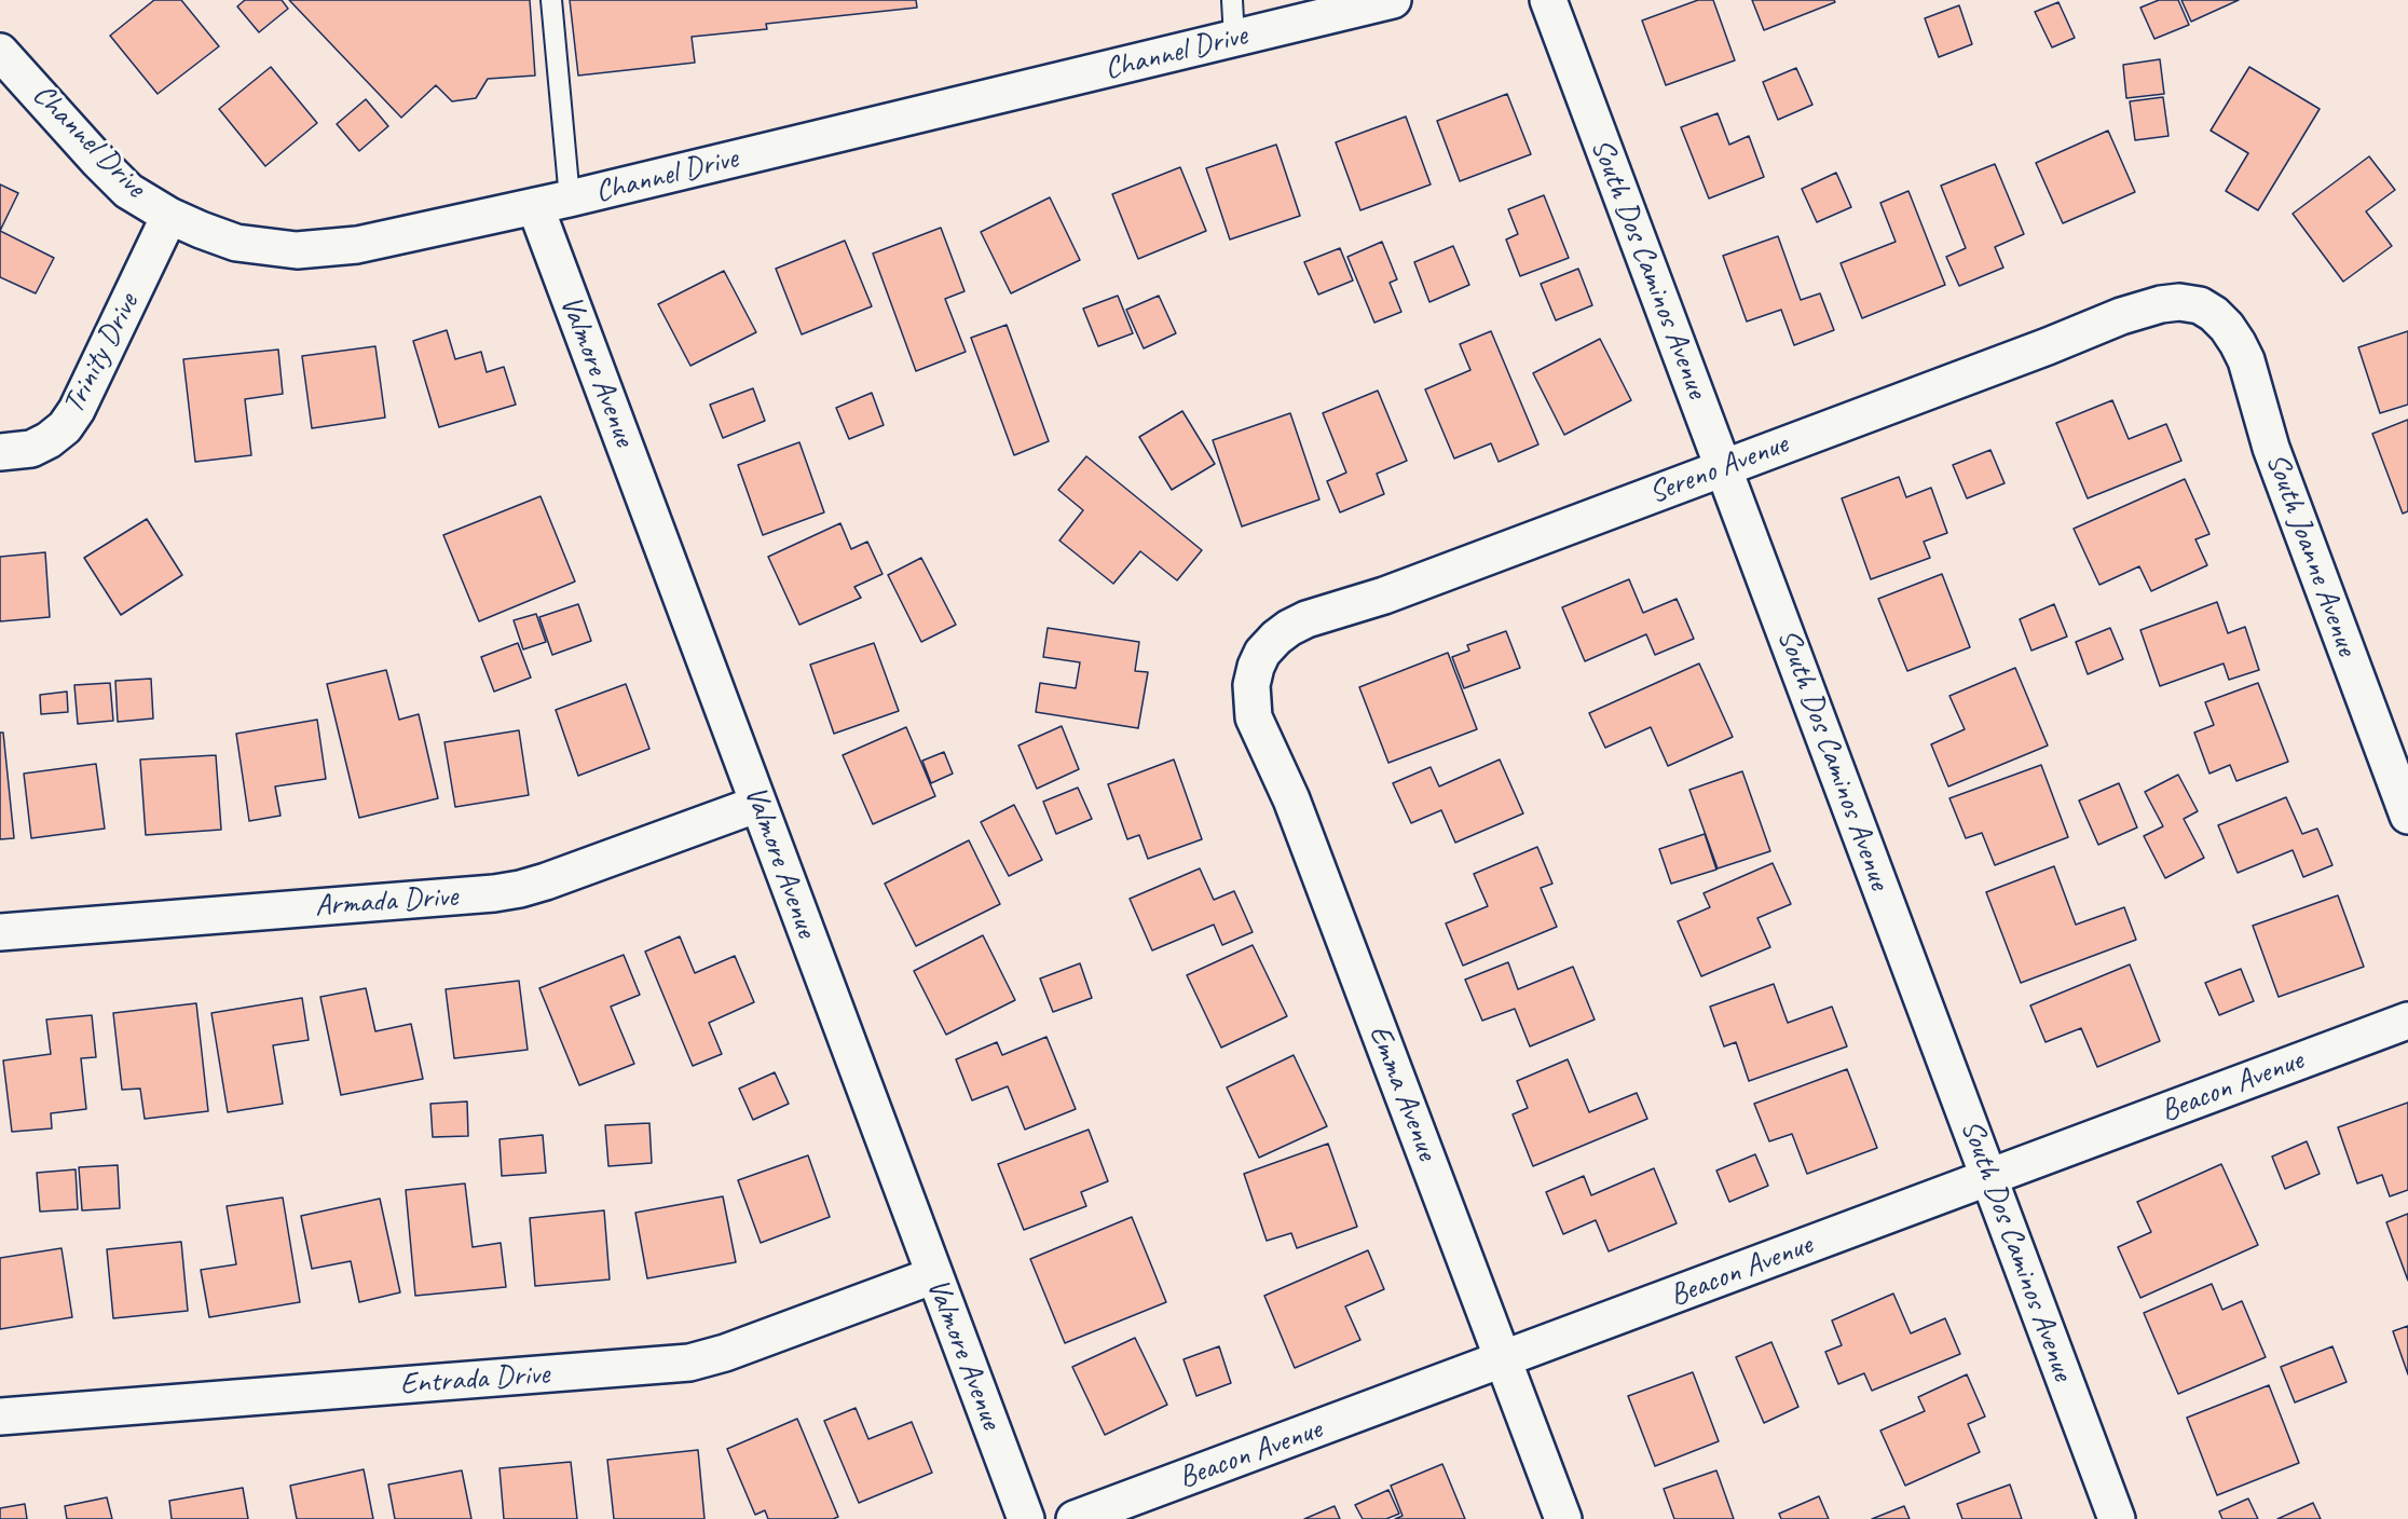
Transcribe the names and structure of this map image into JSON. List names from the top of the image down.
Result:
{
  "streets": {
    "street": [
      "Channel Drive",
      "South Dos Caminos Avenue",
      "Trinity Drive",
      "Valmore Avenue",
      "Sereno Avenue",
      "South Joanne Avenue",
      "Armada Drive",
      "Beacon Avenue",
      "Emma Avenue",
      "Entrada Drive"
    ]
  },
  "crossings": [
    ["Channel Drive", "Trinity Drive"],
    ["Channel Drive", "Valmore Avenue"],
    ["South Dos Caminos Avenue", "Sereno Avenue"],
    ["South Dos Caminos Avenue", "Beacon Avenue"],
    ["Valmore Avenue", "Armada Drive"],
    ["Valmore Avenue", "Entrada Drive"],
    ["Sereno Avenue", "South Joanne Avenue"],
    ["Sereno Avenue", "Emma Avenue"],
    ["Beacon Avenue", "Emma Avenue"]
  ]
}
